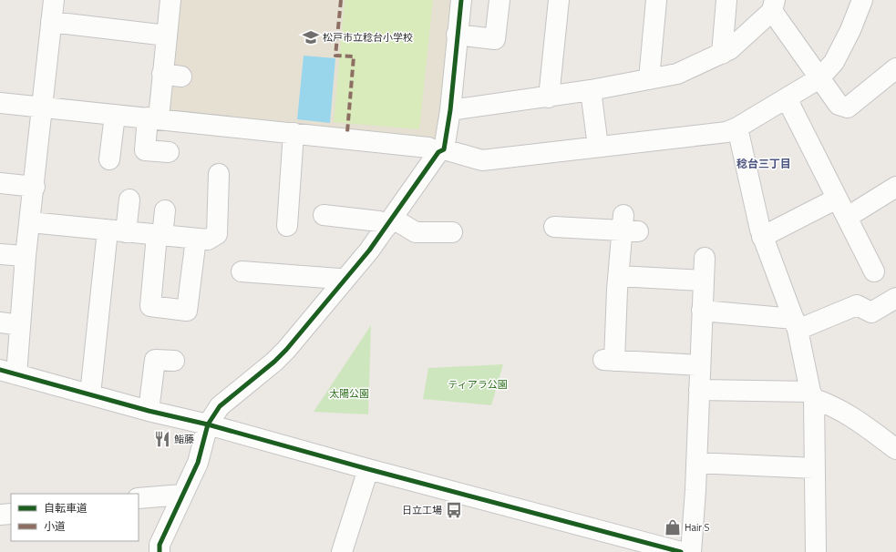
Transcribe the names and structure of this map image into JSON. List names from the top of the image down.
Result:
{
  "districts": ["稔台三丁目"],
  "parks": ["ティアラ公園", "太陽公園"],
  "places": {
    "school or university": ["松戸市立稔台小学校"],
    "restaurant": ["鮨藤"],
    "bus stop": ["日立工場"],
    "shop": ["Hair S"]
  },
  "legend": ["自転車道", "小道"]
}
